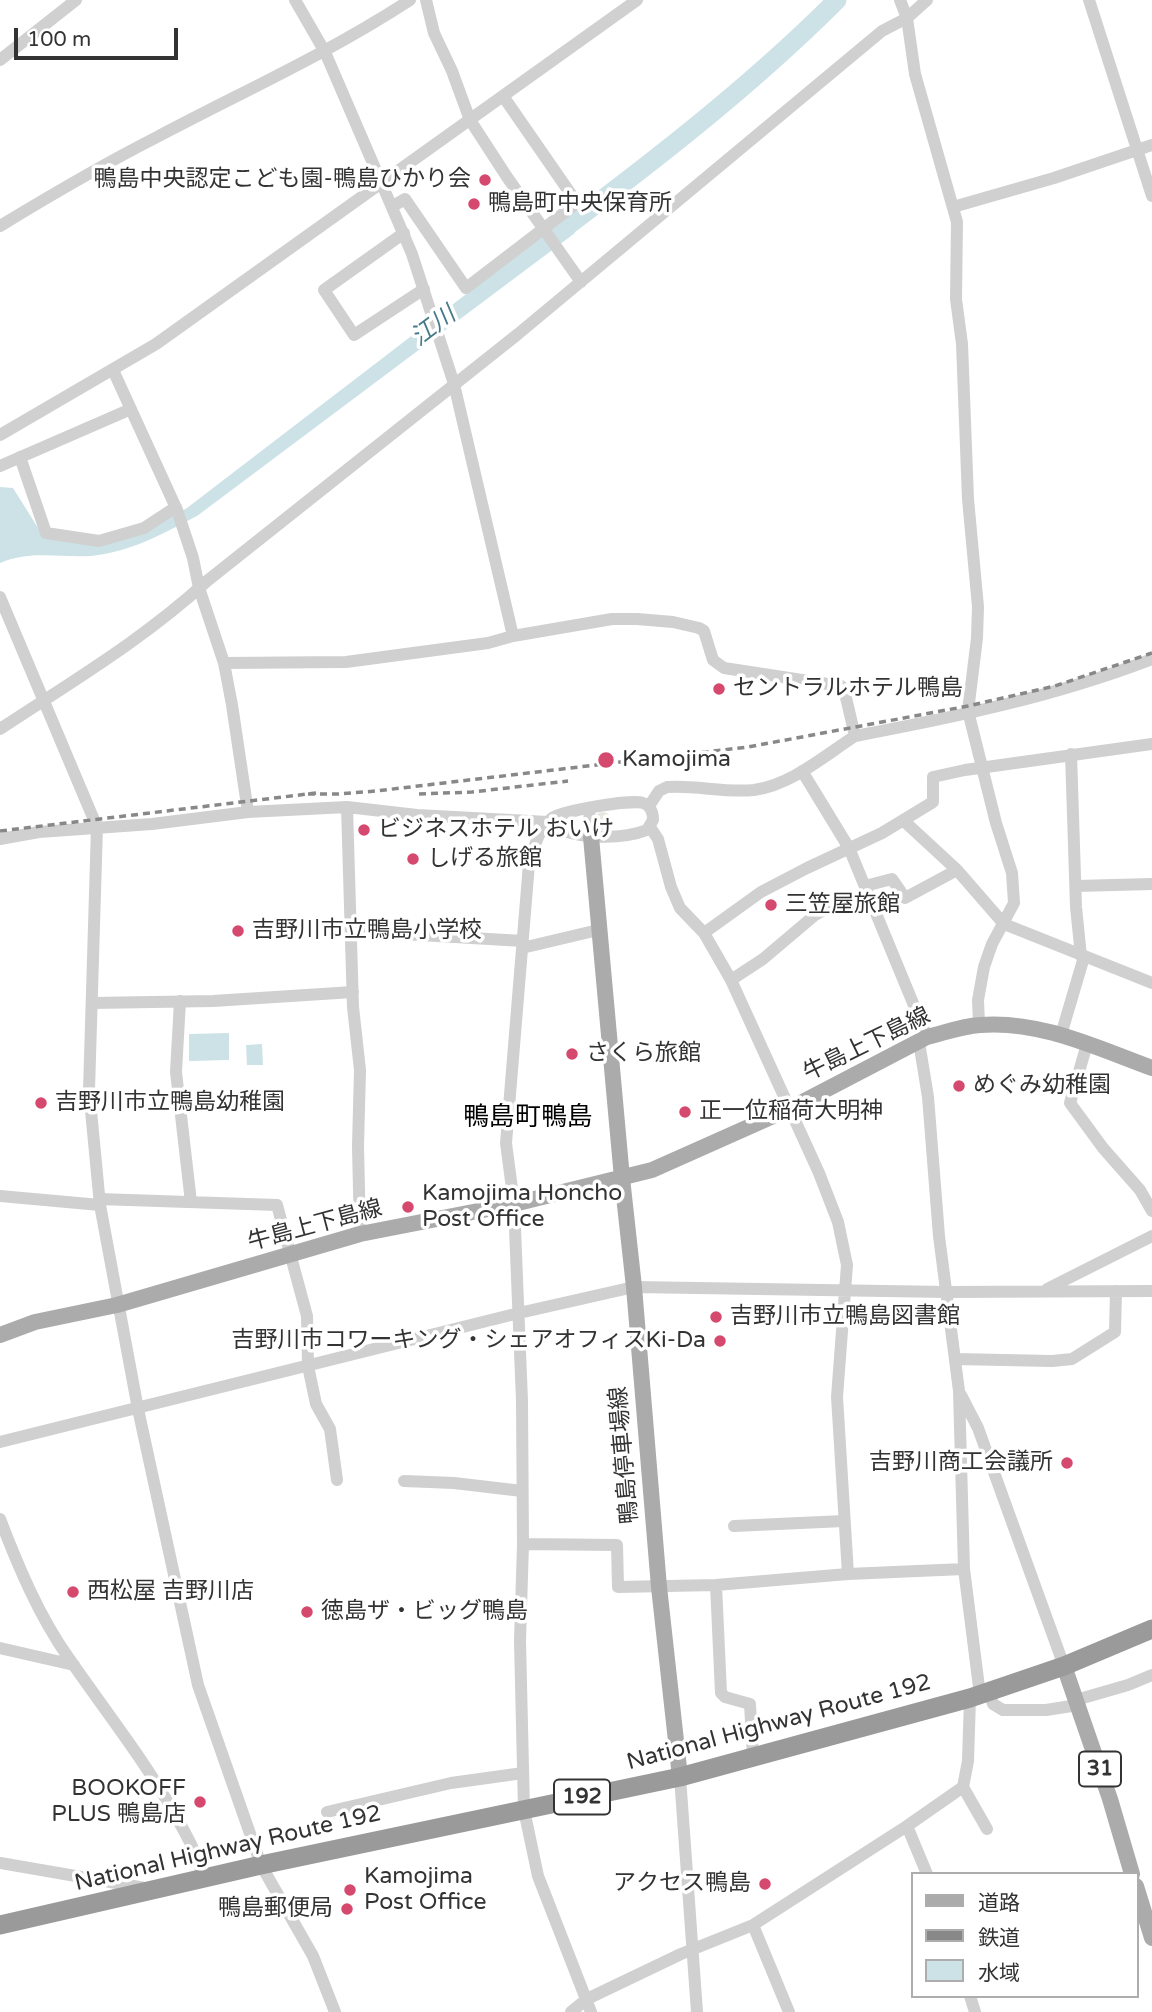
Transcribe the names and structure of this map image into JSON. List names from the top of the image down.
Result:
{
  "streets": {
    "highway": ["National Highway Route 192", "192"],
    "main road": ["牛島上下島線", "鴨島停車場線", "31"]
  },
  "crossings": [
    ["牛島上下島線", "鴨島停車場線"],
    ["鴨島停車場線", "National Highway Route 192"],
    ["National Highway Route 192", "31"]
  ],
  "districts": ["鴨島町鴨島"],
  "water": ["江川"],
  "places": [
    "鴨島中央認定こども園-鴨島ひかり会",
    "鴨島町中央保育所",
    "セントラルホテル鴨島",
    "Kamojima",
    "ビジネスホテル おいけ",
    "しげる旅館",
    "三笠屋旅館",
    "吉野川市立鴨島小学校",
    "さくら旅館",
    "めぐみ幼稚園",
    "吉野川市立鴨島幼稚園",
    "正一位稲荷大明神",
    "Kamojima Honcho Post Office",
    "吉野川市立鴨島図書館",
    "吉野川市コワーキング・シェアオフィスKi-Da",
    "吉野川商工会議所",
    "西松屋 吉野川店",
    "徳島ザ・ビッグ鴨島",
    "BOOKOFF PLUS 鴨島店",
    "アクセス鴨島",
    "Kamojima Post Office",
    "鴨島郵便局"
  ],
  "legend": ["道路", "鉄道", "水域"],
  "scale_bar": "100 m"
}
